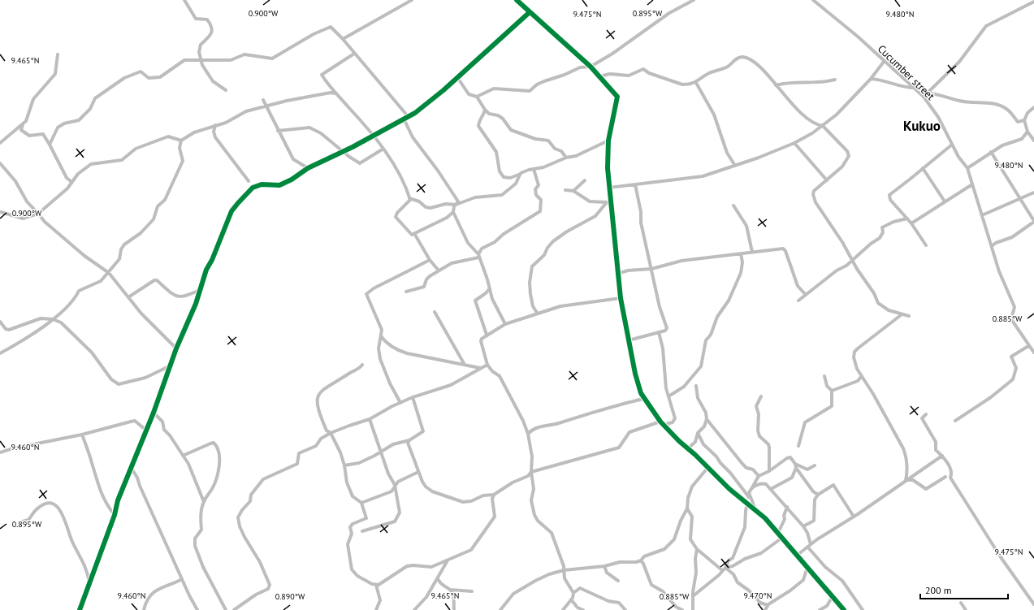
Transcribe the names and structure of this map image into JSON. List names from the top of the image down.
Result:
{
  "streets": {
    "street": ["Cucumber street"]
  },
  "districts": ["Kukuo"],
  "scale_bar": "200 m",
  "coordinates": [
    "0.895°W",
    "0.900°W",
    "9.475°N",
    "9.480°N",
    "9.465°N",
    "0.885°W",
    "9.460°N",
    "9.470°N",
    "0.890°W"
  ]
}
